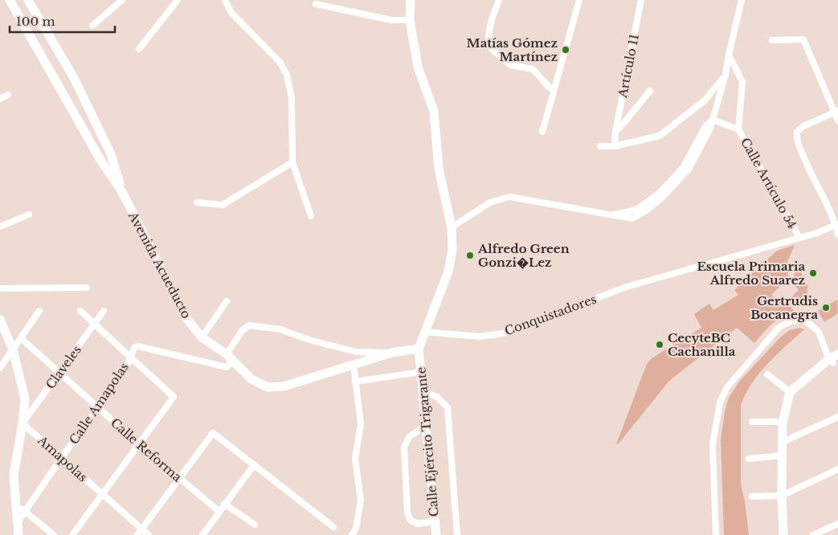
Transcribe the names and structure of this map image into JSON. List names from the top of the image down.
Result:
{
  "streets": {
    "main road": ["Avenida Acueducto", "Calle Ejército Trigarante"],
    "street": [
      "Artículo 11",
      "Calle Artículo 54",
      "Conquistadores",
      "Claveles",
      "Calle Amapolas",
      "Calle Reforma",
      "Amapolas"
    ]
  },
  "crossings": [
    ["Calle Artículo 54", "Conquistadores"],
    ["Avenida Acueducto", "Calle Amapolas"],
    ["Avenida Acueducto", "Calle Ejército Trigarante"],
    ["Claveles", "Calle Reforma"],
    ["Claveles", "Amapolas"],
    ["Calle Amapolas", "Calle Reforma"],
    ["Calle Amapolas", "Amapolas"]
  ],
  "places": [
    "Matías Gómez Martínez",
    "Alfredo Green Gonzi�Lez",
    "Escuela Primaria Alfredo Suarez",
    "Gertrudis Bocanegra",
    "CecyteBC Cachanilla"
  ],
  "scale_bar": "100 m"
}
